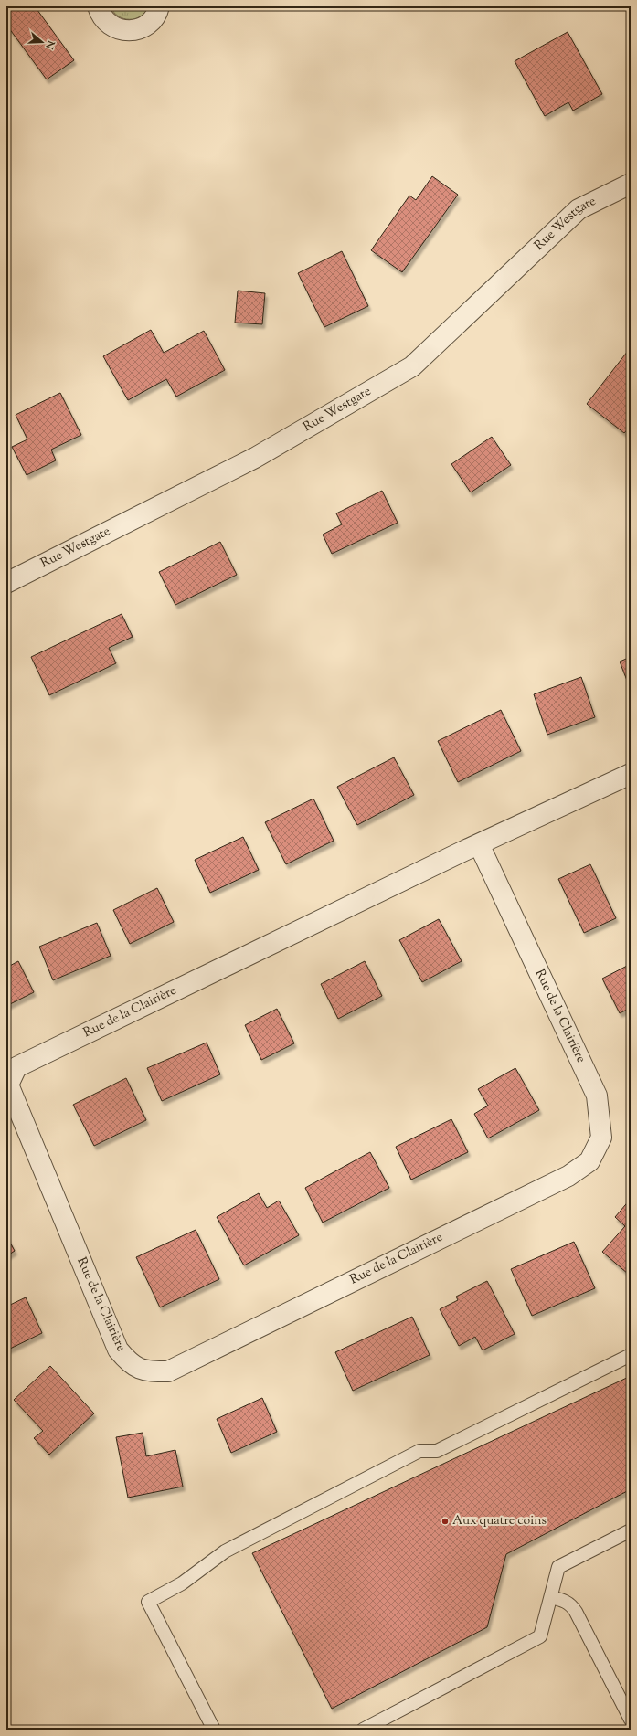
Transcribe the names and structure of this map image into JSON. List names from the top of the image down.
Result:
{
  "streets": {
    "street": ["Rue Westgate", "Rue de la Clairière"]
  },
  "places": ["Aux quatre coins"],
  "north": "right"
}
